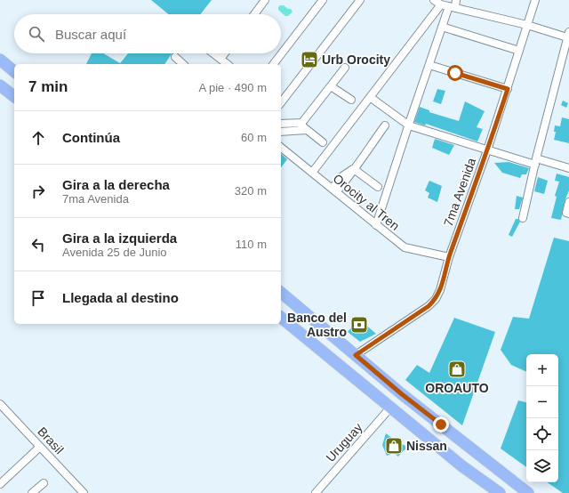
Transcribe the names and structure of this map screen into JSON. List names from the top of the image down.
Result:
{
  "streets": {
    "street": [
      "7ma Avenida",
      "Orocity al Tren",
      "Brasil",
      "Uruguay"
    ]
  },
  "crossings": [
    ["7ma Avenida", "Orocity al Tren"]
  ],
  "places": {
    "hotel": ["Urb Orocity"],
    "bank": ["Banco del Austro"],
    "shop": ["OROAUTO", "Nissan"]
  },
  "page": {
    "search": "Buscar aquí",
    "heading": ["7 min", "A pie · 490 m"],
    "list": [
      ["Continúa", "60 m"],
      ["Gira a la derecha", "7ma Avenida", "320 m"],
      ["Gira a la izquierda", "Avenida 25 de Junio", "110 m"],
      "Llegada al destino"
    ],
    "map_buttons": ["+", "−"]
  }
}
